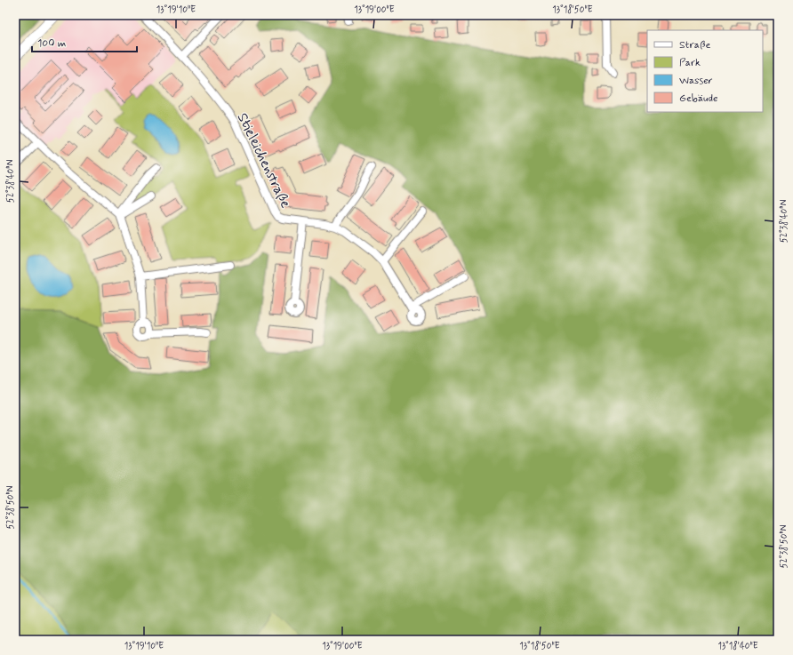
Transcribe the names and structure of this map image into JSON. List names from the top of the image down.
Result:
{
  "streets": {
    "street": ["Stieleichenstraße"]
  },
  "legend": [
    "Straße",
    "Park",
    "Wasser",
    "Gebäude"
  ],
  "scale_bar": "100 m",
  "coordinates": [
    "13°19'10\"E",
    "13°19'00\"E",
    "13°18'50\"E",
    "52°38'40\"N",
    "52°38'50\"N",
    "13°18'40\"E"
  ]
}
